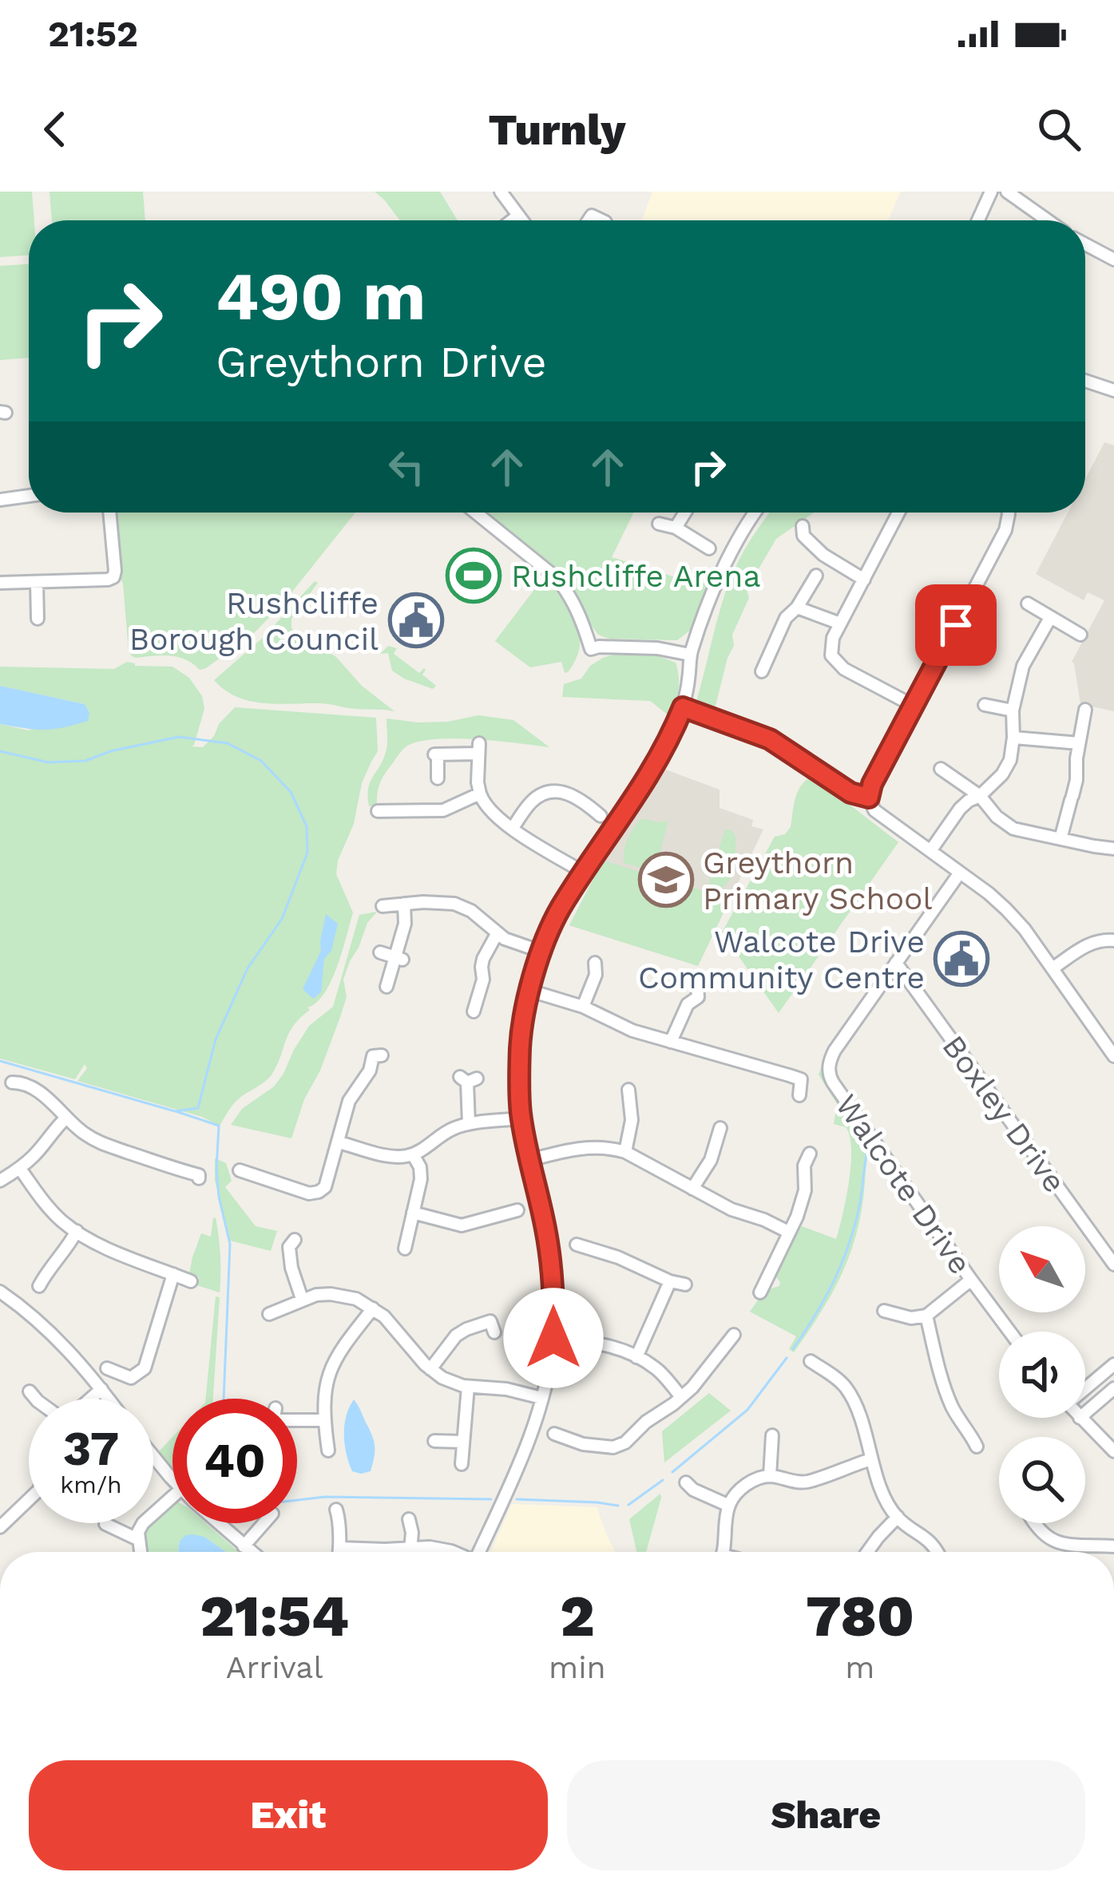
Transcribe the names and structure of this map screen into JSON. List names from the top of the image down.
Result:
{
  "streets": {
    "street": ["Boxley Drive", "Walcote Drive"]
  },
  "crossings": [
    ["Boxley Drive", "Walcote Drive"]
  ],
  "places": {
    "sports": ["Rushcliffe Arena"],
    "public building": ["Rushcliffe Borough Council", "Walcote Drive Community Centre"],
    "school or university": ["Greythorn Primary School"]
  },
  "north": "top left",
  "page": {
    "status": "21:52",
    "header": "Turnly",
    "turn": ["490 m", "Greythorn Drive"],
    "speed": "37 km/h",
    "limit": "40",
    "eta": [
      "21:54",
      "Arrival",
      "2",
      "min",
      "780",
      "m"
    ],
    "buttons": ["Exit", "Share"]
  }
}
